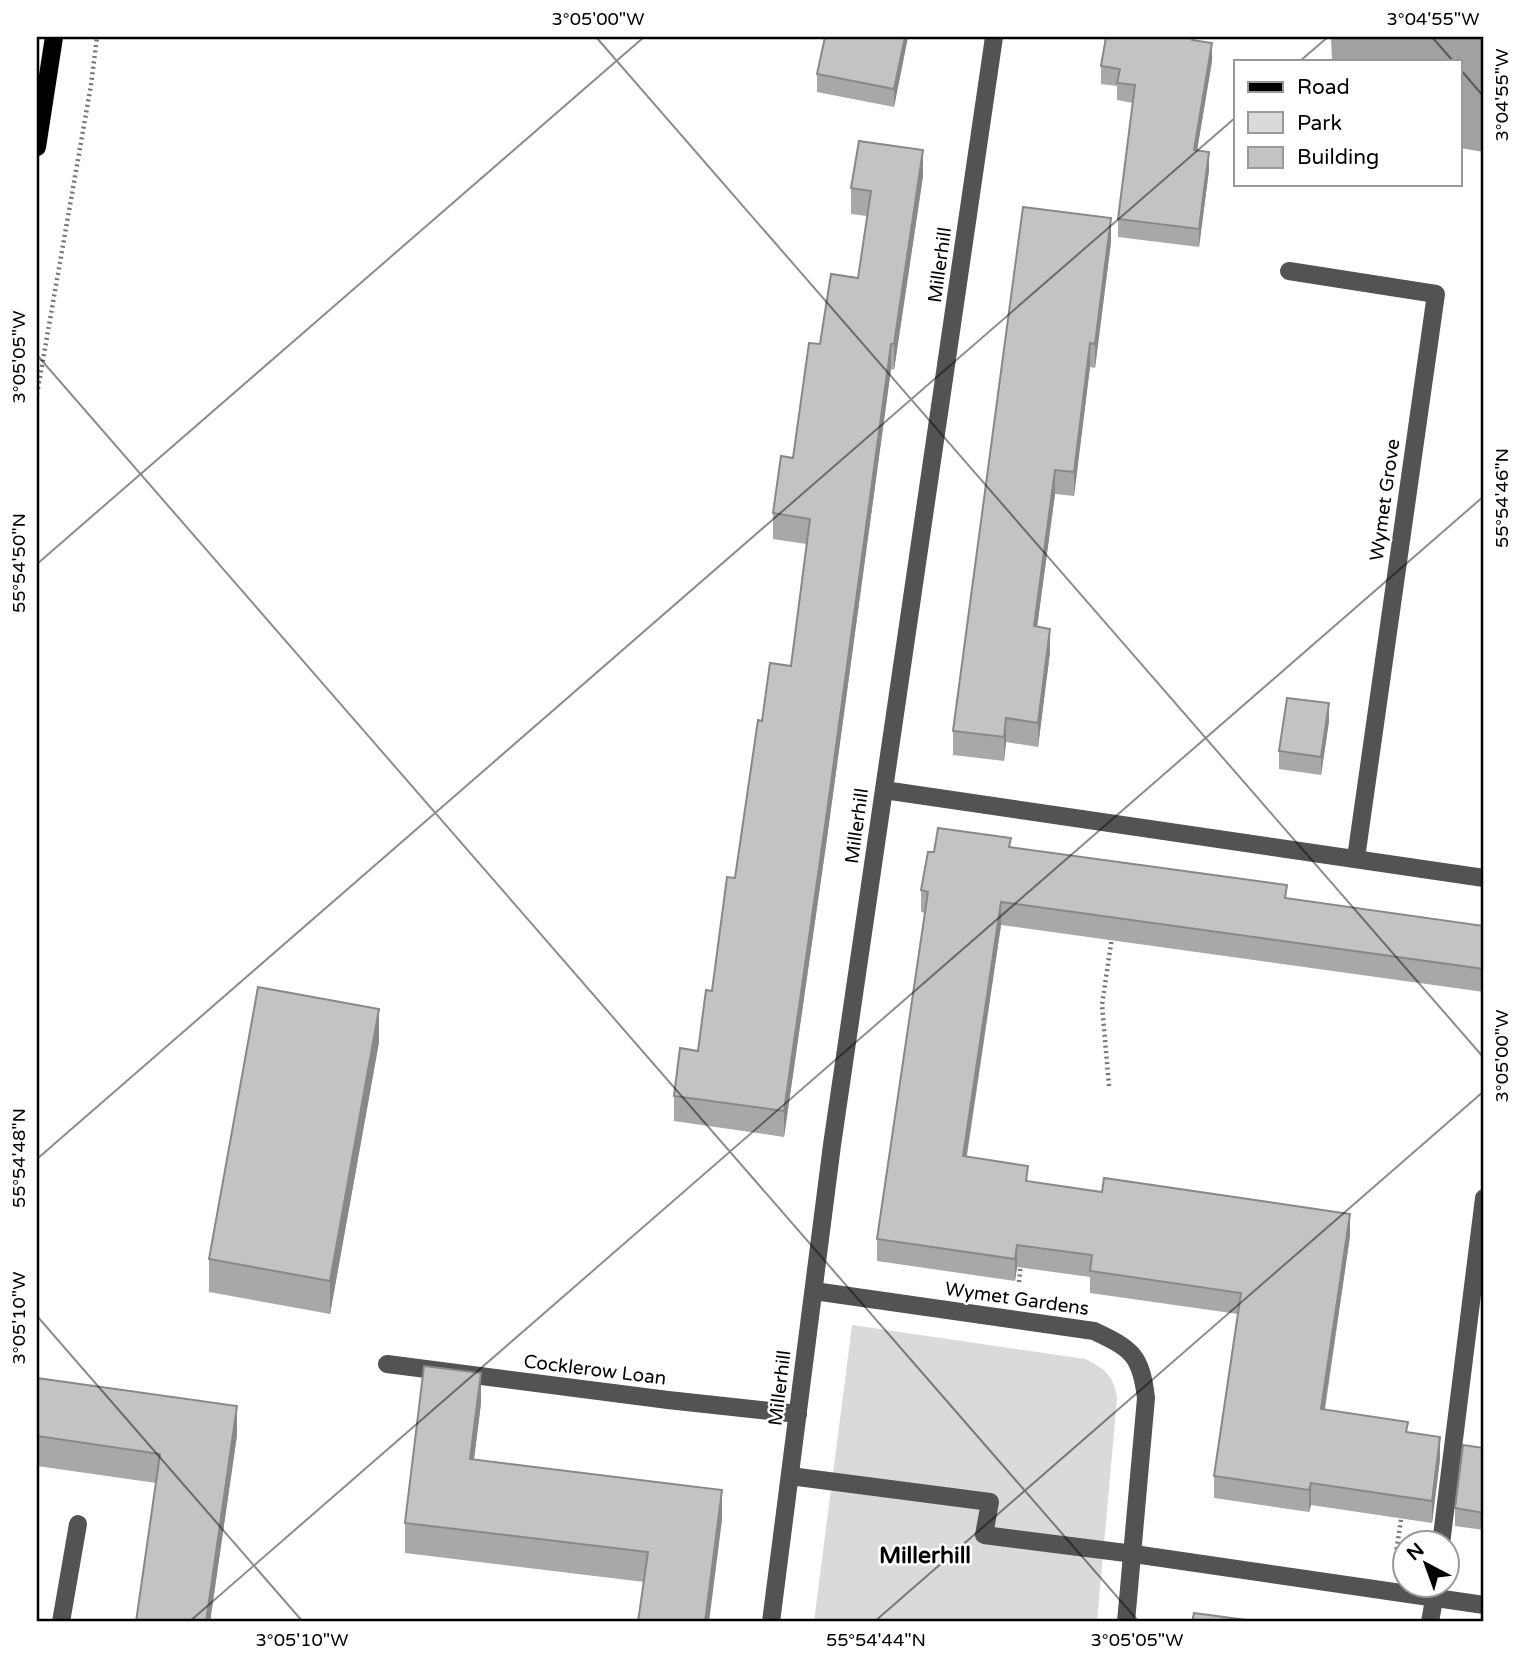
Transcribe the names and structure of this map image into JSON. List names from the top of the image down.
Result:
{
  "streets": {
    "street": [
      "Millerhill",
      "Wymet Grove",
      "Wymet Gardens",
      "Cocklerow Loan"
    ]
  },
  "crossings": [
    ["Millerhill", "Wymet Gardens"],
    ["Millerhill", "Cocklerow Loan"]
  ],
  "districts": ["Millerhill"],
  "legend": ["Road", "Park", "Building"],
  "north": "top left",
  "coordinates": [
    "3°05'00\"W",
    "3°04'55\"W",
    "3°05'05\"W",
    "55°54'46\"N",
    "55°54'50\"N",
    "55°54'48\"N",
    "3°05'10\"W",
    "55°54'44\"N"
  ]
}
